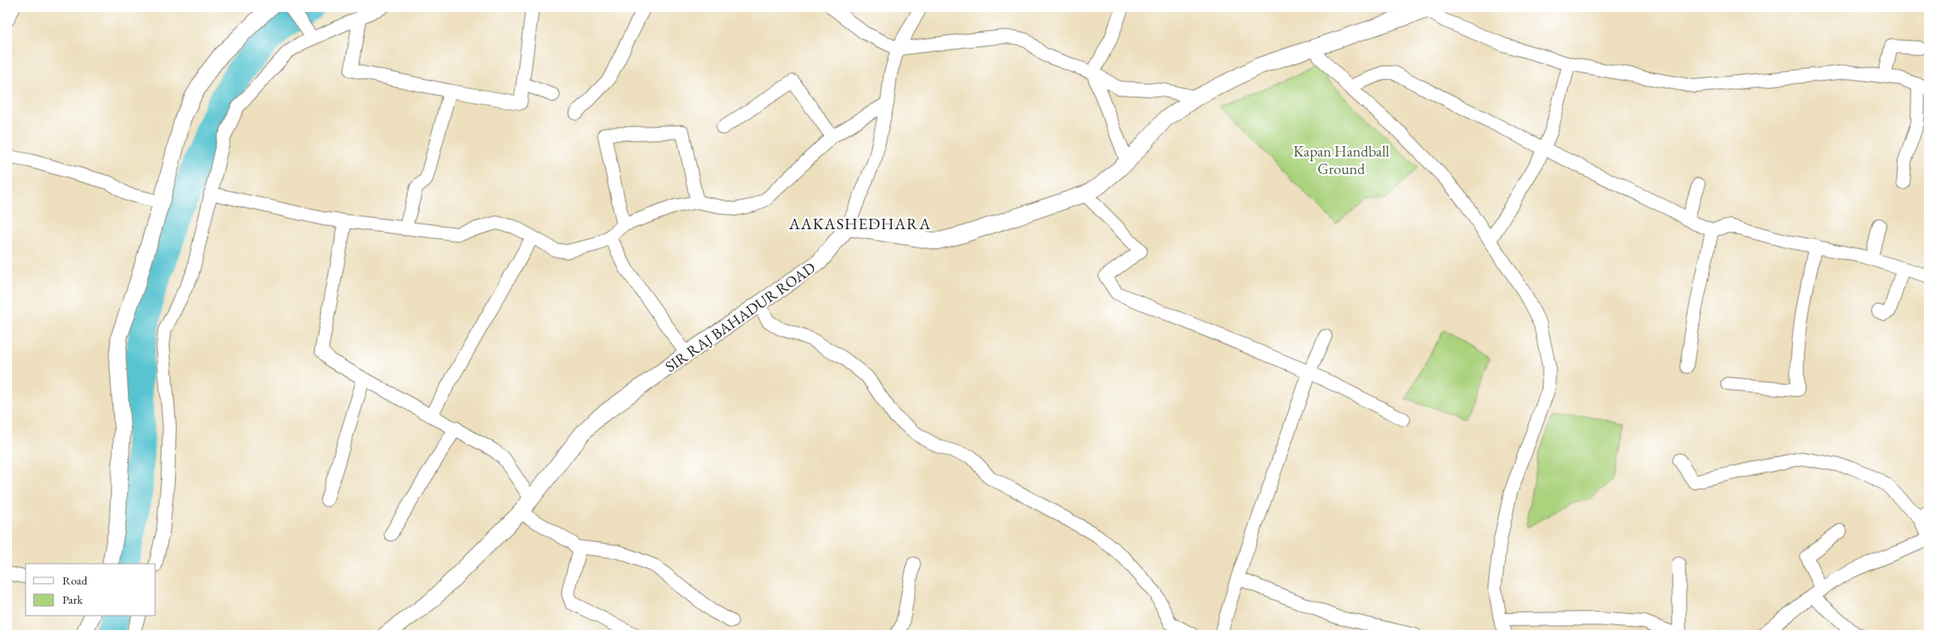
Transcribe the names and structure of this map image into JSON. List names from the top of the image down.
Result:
{
  "streets": {
    "street": ["SIR RAJ BAHADUR ROAD"]
  },
  "districts": ["AAKASHEDHARA"],
  "parks": ["Kapan Handball Ground"],
  "legend": ["Road", "Park"]
}
